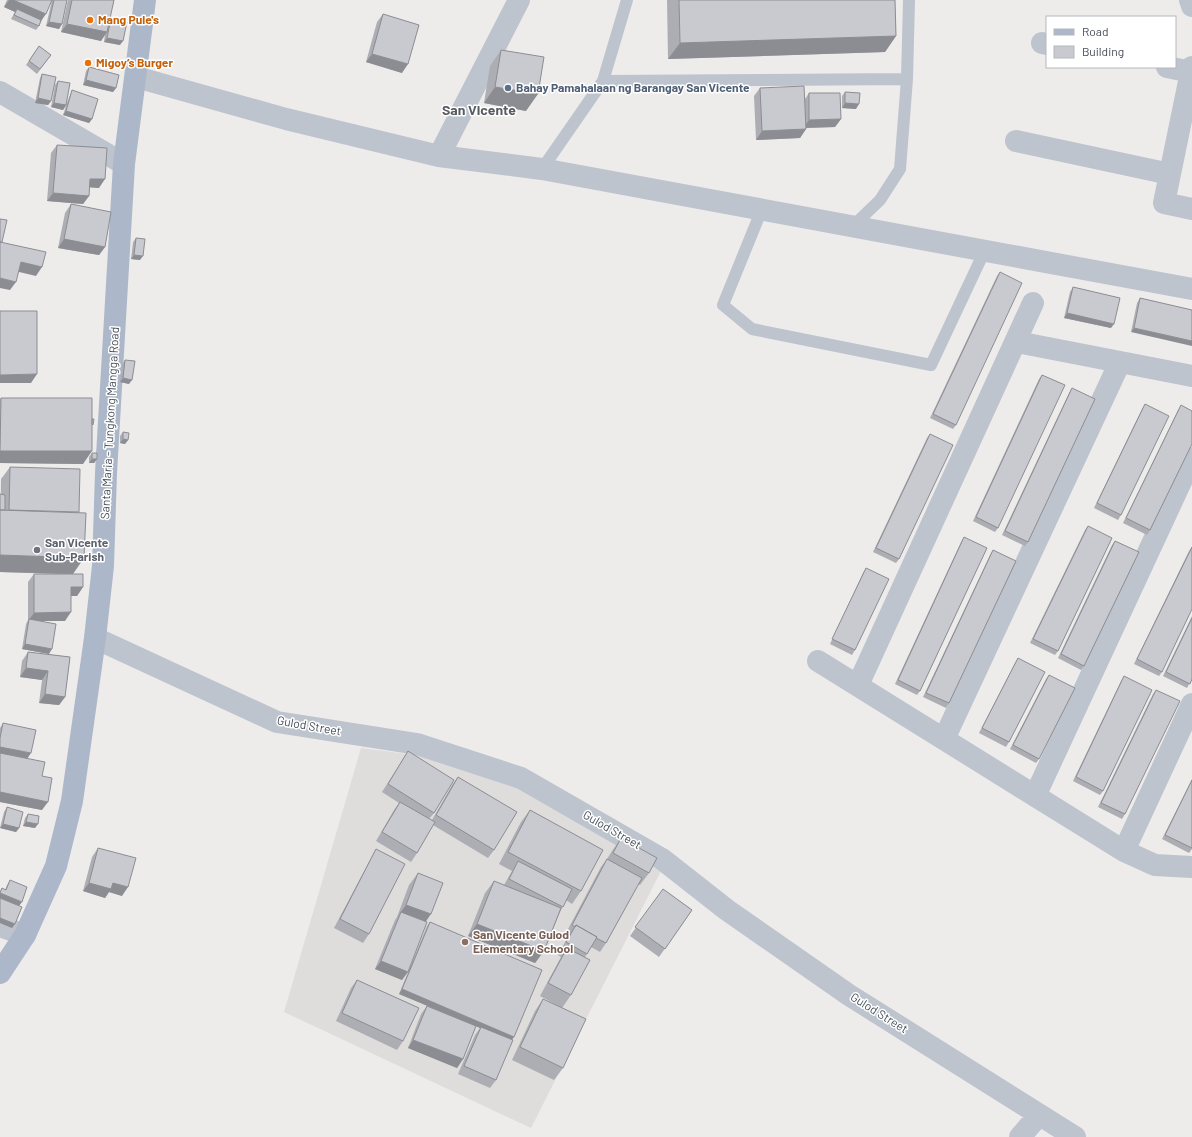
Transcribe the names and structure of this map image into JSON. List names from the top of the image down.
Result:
{
  "streets": {
    "main road": ["Santa Maria - Tungkong Mangga Road"],
    "street": ["Gulod Street"]
  },
  "crossings": [
    ["Santa Maria - Tungkong Mangga Road", "Gulod Street"]
  ],
  "districts": ["San Vicente"],
  "places": [
    "Mang Pule's",
    "Migoy’s Burger",
    "Bahay Pamahalaan ng Barangay San Vicente",
    "San Vicente Sub-Parish",
    "San Vicente Gulod Elementary School"
  ],
  "legend": ["Road", "Building"]
}
